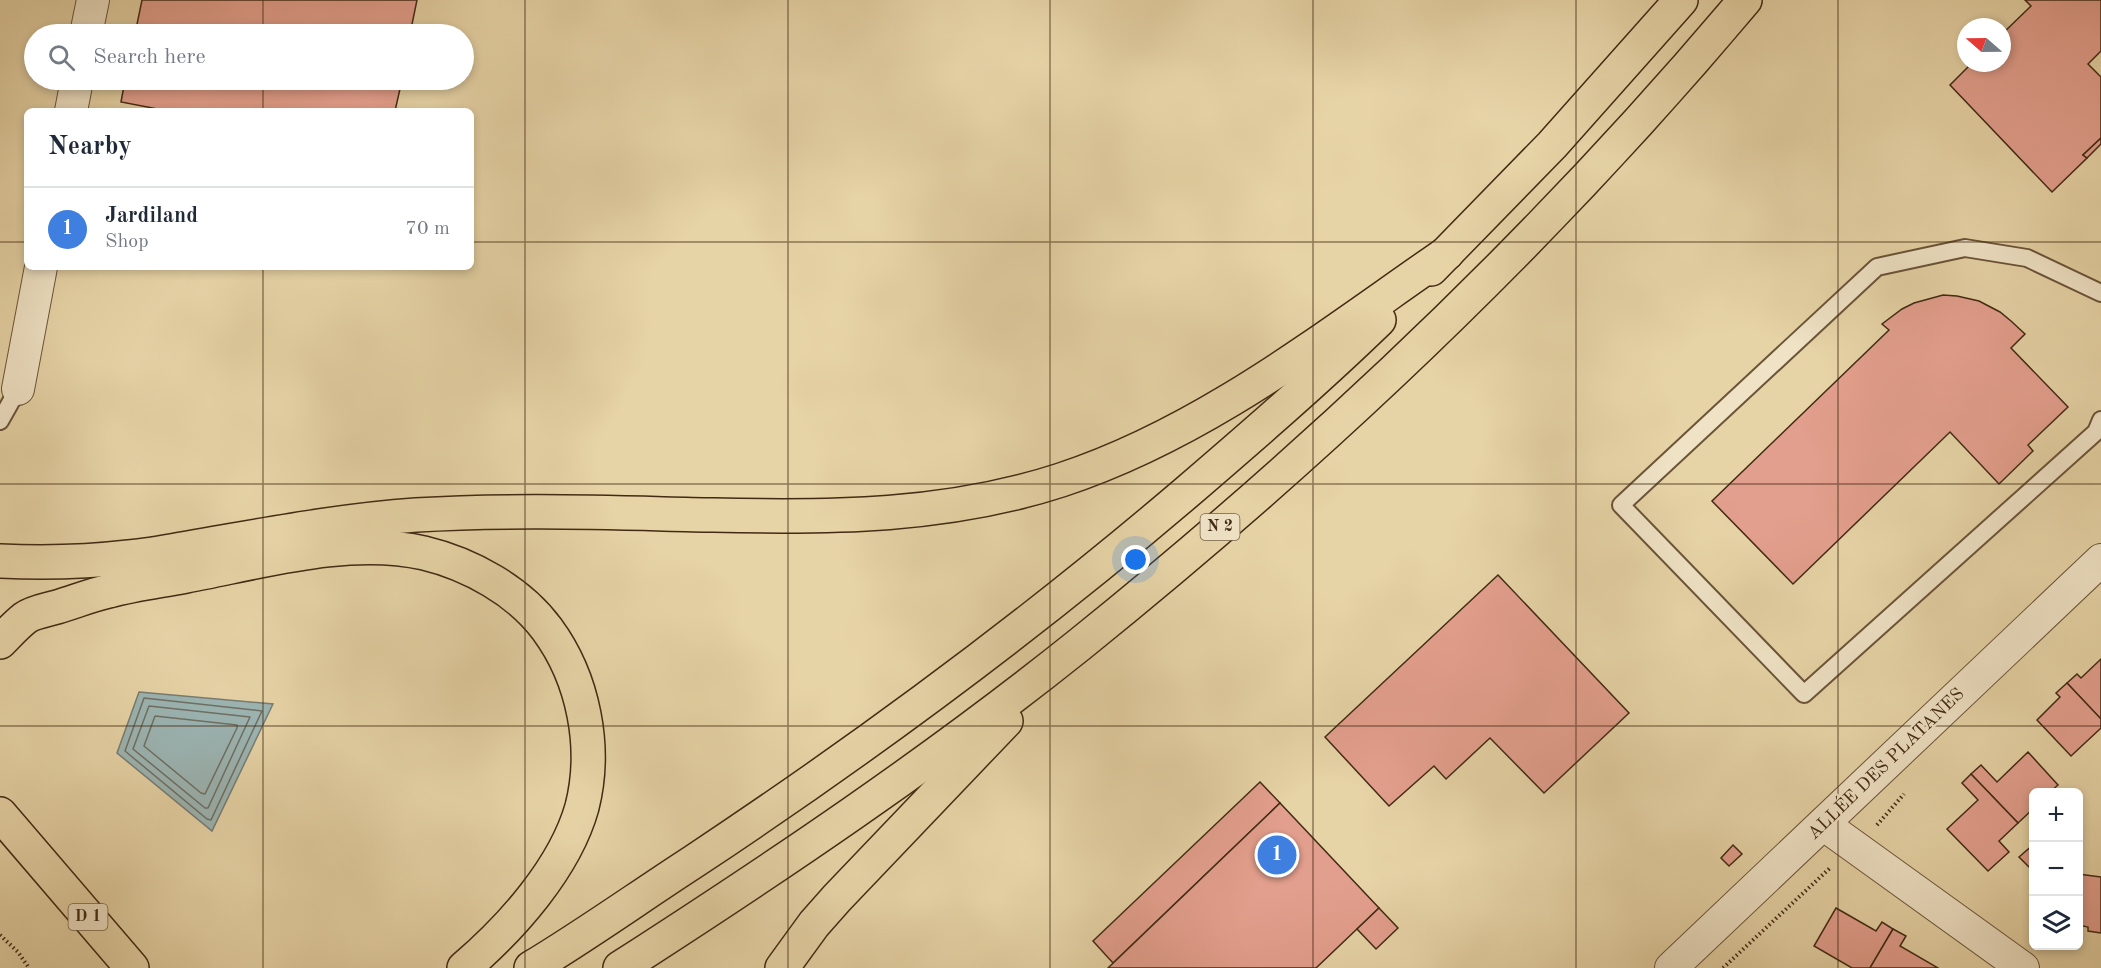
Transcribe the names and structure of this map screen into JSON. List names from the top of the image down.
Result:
{
  "streets": {
    "main road": ["N 2", "D 1"],
    "street": ["ALLÉE DES PLATANES"]
  },
  "north": "left",
  "page": {
    "search": "Search here",
    "heading": "Nearby",
    "list": [
      {
        "mark": "1",
        "name": "Jardiland",
        "note": "Shop",
        "value": "70 m"
      }
    ],
    "map_buttons": ["+", "−"],
    "pins": "1"
  }
}
